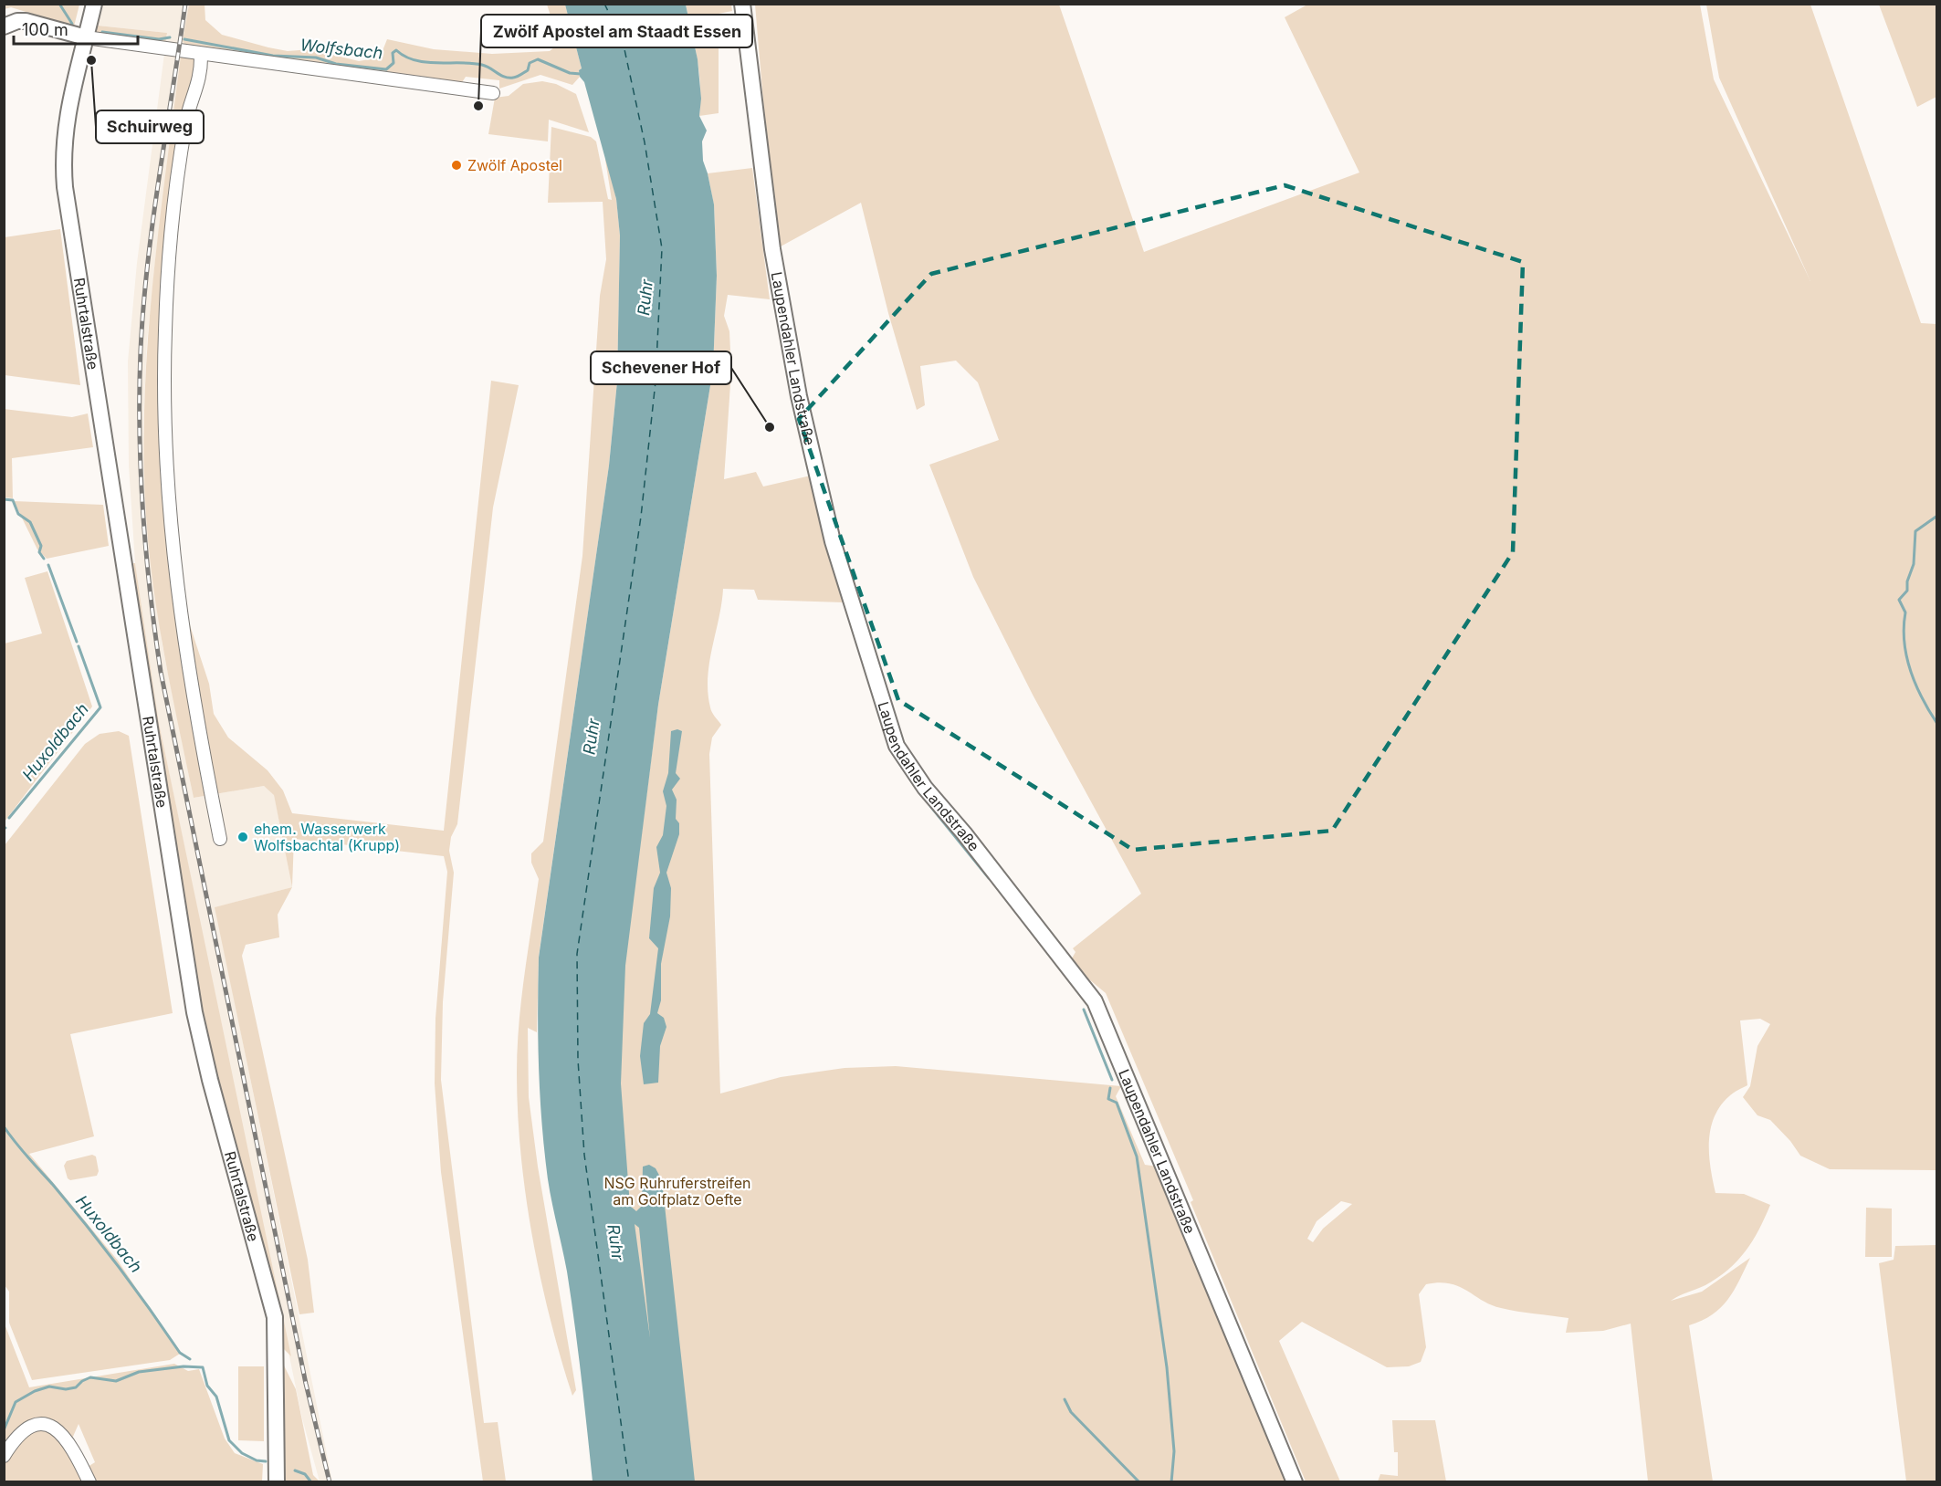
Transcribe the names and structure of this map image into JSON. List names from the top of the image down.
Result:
{
  "streets": {
    "main road": ["Ruhrtalstraße", "Laupendahler Landstraße"]
  },
  "water": ["Wolfsbach", "Ruhr", "Huxoldbach"],
  "parks": ["NSG Ruhruferstreifen am Golfplatz Oefte"],
  "places": [
    "Schuirweg",
    "Zwölf Apostel am Staadt Essen",
    "Zwölf Apostel",
    "Schevener Hof",
    "ehem. Wasserwerk Wolfsbachtal (Krupp)"
  ],
  "scale_bar": "100 m"
}
